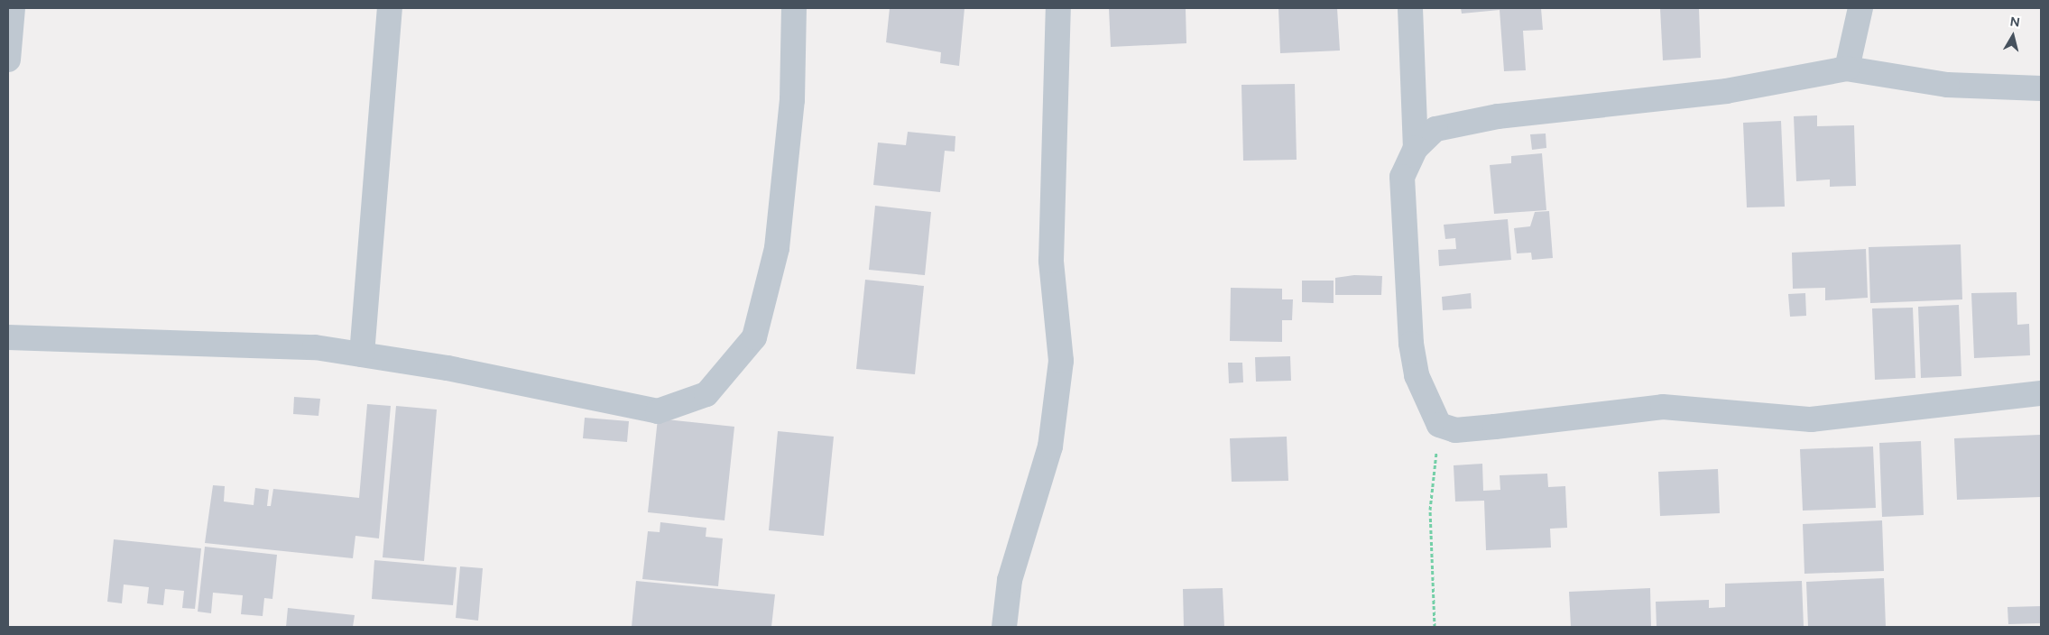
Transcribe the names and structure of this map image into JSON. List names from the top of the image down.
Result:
{
  "north": "top"
}
